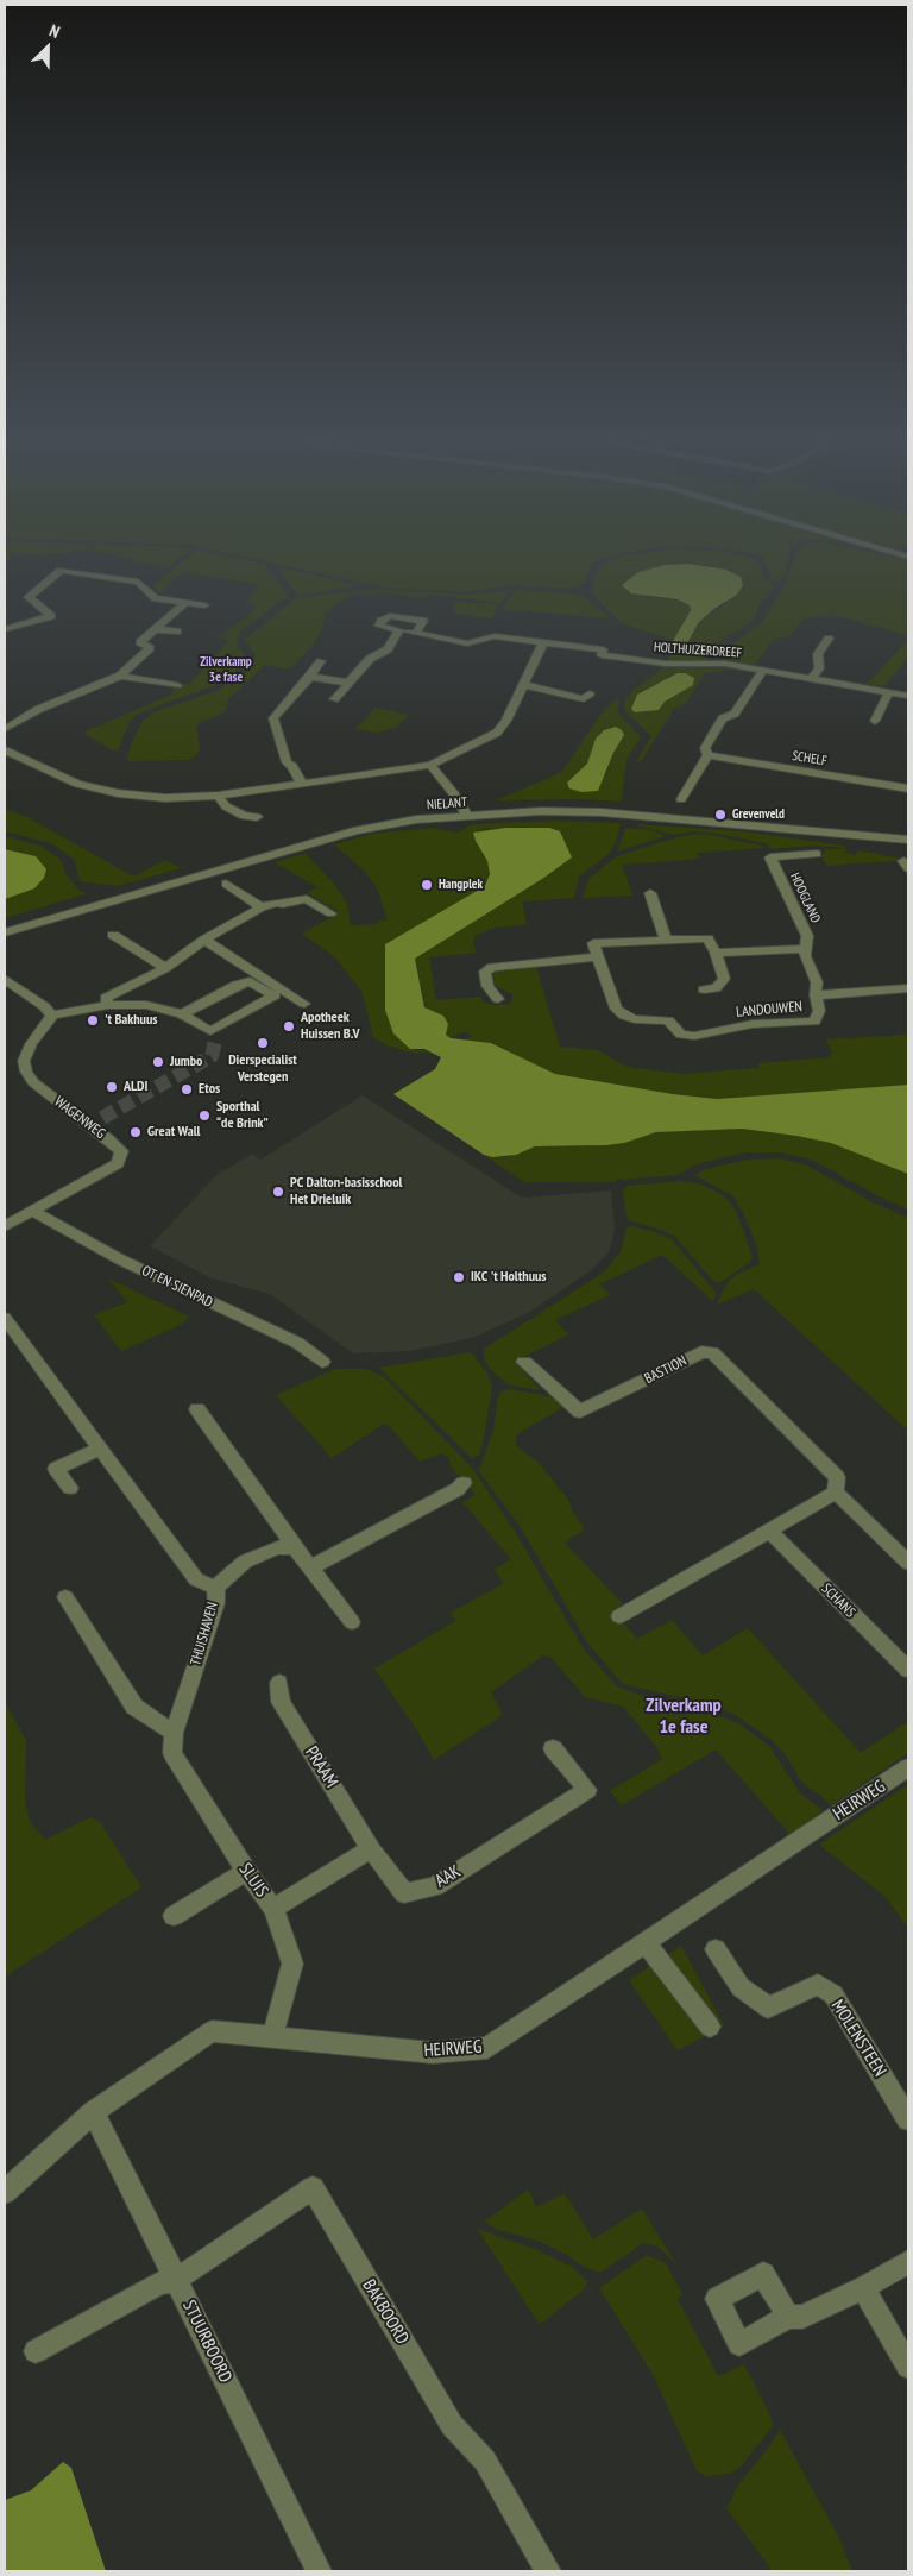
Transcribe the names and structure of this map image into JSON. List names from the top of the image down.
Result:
{
  "streets": {
    "street": [
      "HOLTHUIZERDREEF",
      "SCHELF",
      "NIELANT",
      "HOOGLAND",
      "LANDOUWEN",
      "WAGENWEG",
      "OT EN SIENPAD",
      "BASTION",
      "SCHANS",
      "THUISHAVEN",
      "PRAAM",
      "HEIRWEG",
      "AAK",
      "SLUIS",
      "MOLENSTEEN",
      "BAKBOORD",
      "STUURBOORD"
    ]
  },
  "crossings": [
    ["HOOGLAND", "LANDOUWEN"],
    ["WAGENWEG", "OT EN SIENPAD"],
    ["THUISHAVEN", "SLUIS"],
    ["PRAAM", "AAK"],
    ["HEIRWEG", "SLUIS"],
    ["HEIRWEG", "STUURBOORD"],
    ["BAKBOORD", "STUURBOORD"]
  ],
  "districts": ["Zilverkamp 3e fase", "Zilverkamp 1e fase"],
  "places": [
    "Grevenveld",
    "Hangplek",
    "'t Bakhuus",
    "Apotheek Huissen B.V",
    "Dierspecialist Verstegen",
    "Jumbo",
    "ALDI",
    "Etos",
    "Sporthal “de Brink”",
    "Great Wall",
    "PC Dalton-basisschool Het Drieluik",
    "IKC 't Holthuus"
  ],
  "north": "top right"
}
